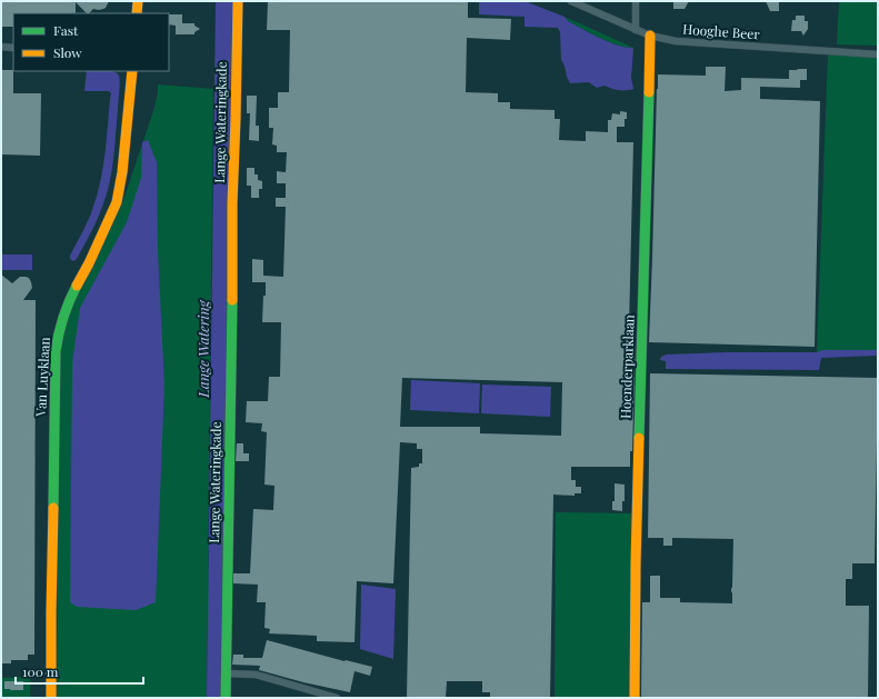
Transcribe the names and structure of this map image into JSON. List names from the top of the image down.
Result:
{
  "streets": {
    "street": [
      "Hooghe Beer",
      "Lange Wateringkade",
      "Hoenderparklaan",
      "Van Luyklaan"
    ]
  },
  "crossings": [
    ["Hooghe Beer", "Hoenderparklaan"]
  ],
  "water": ["Lange Watering"],
  "legend": ["Fast", "Slow"],
  "scale_bar": "100 m"
}
